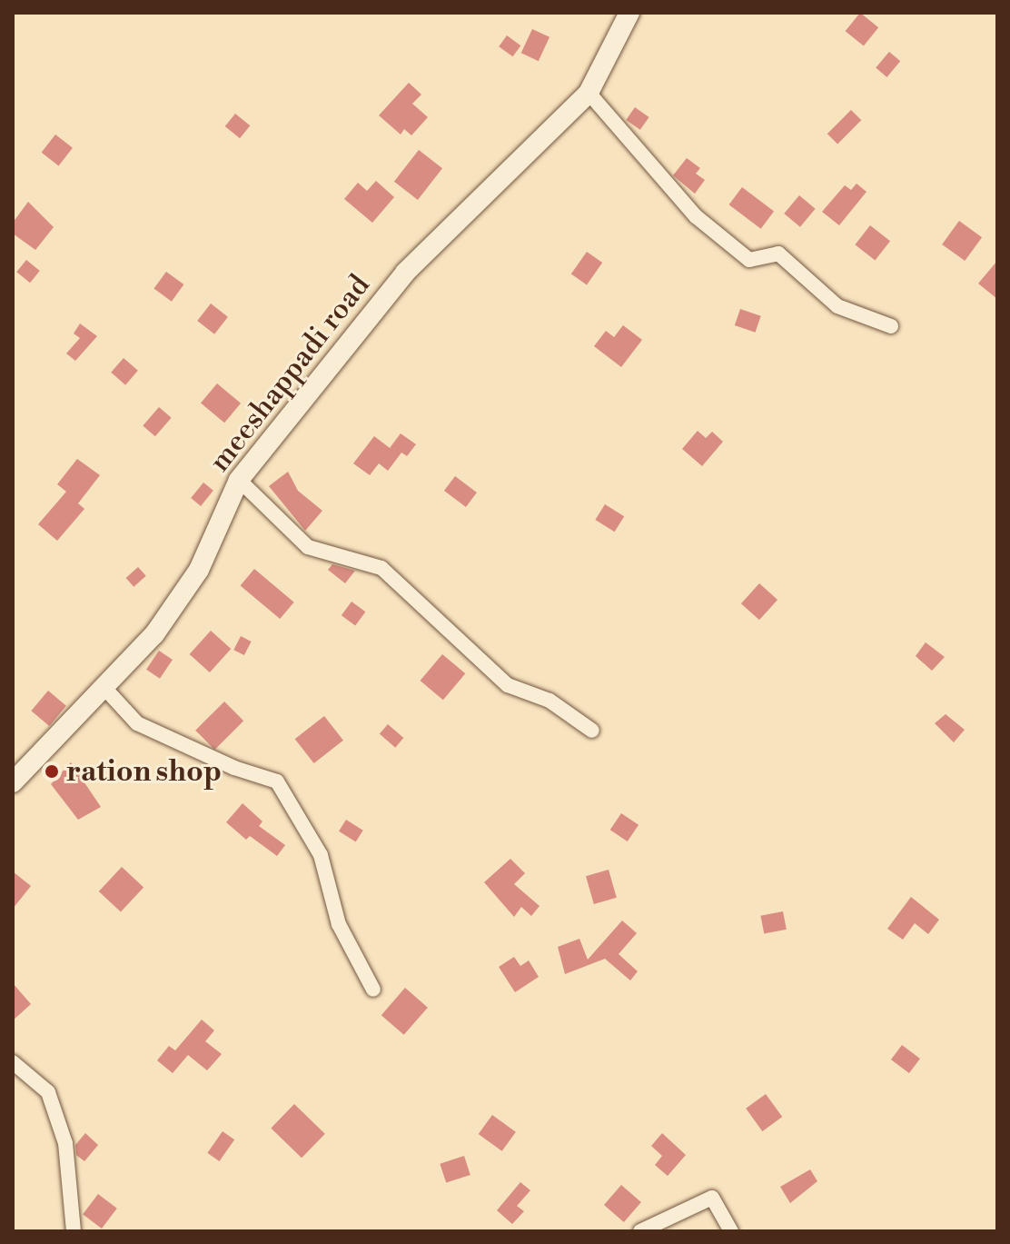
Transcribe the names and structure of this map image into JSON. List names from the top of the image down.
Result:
{
  "streets": {
    "street": ["meeshappadi road"]
  },
  "places": ["ration shop"]
}
